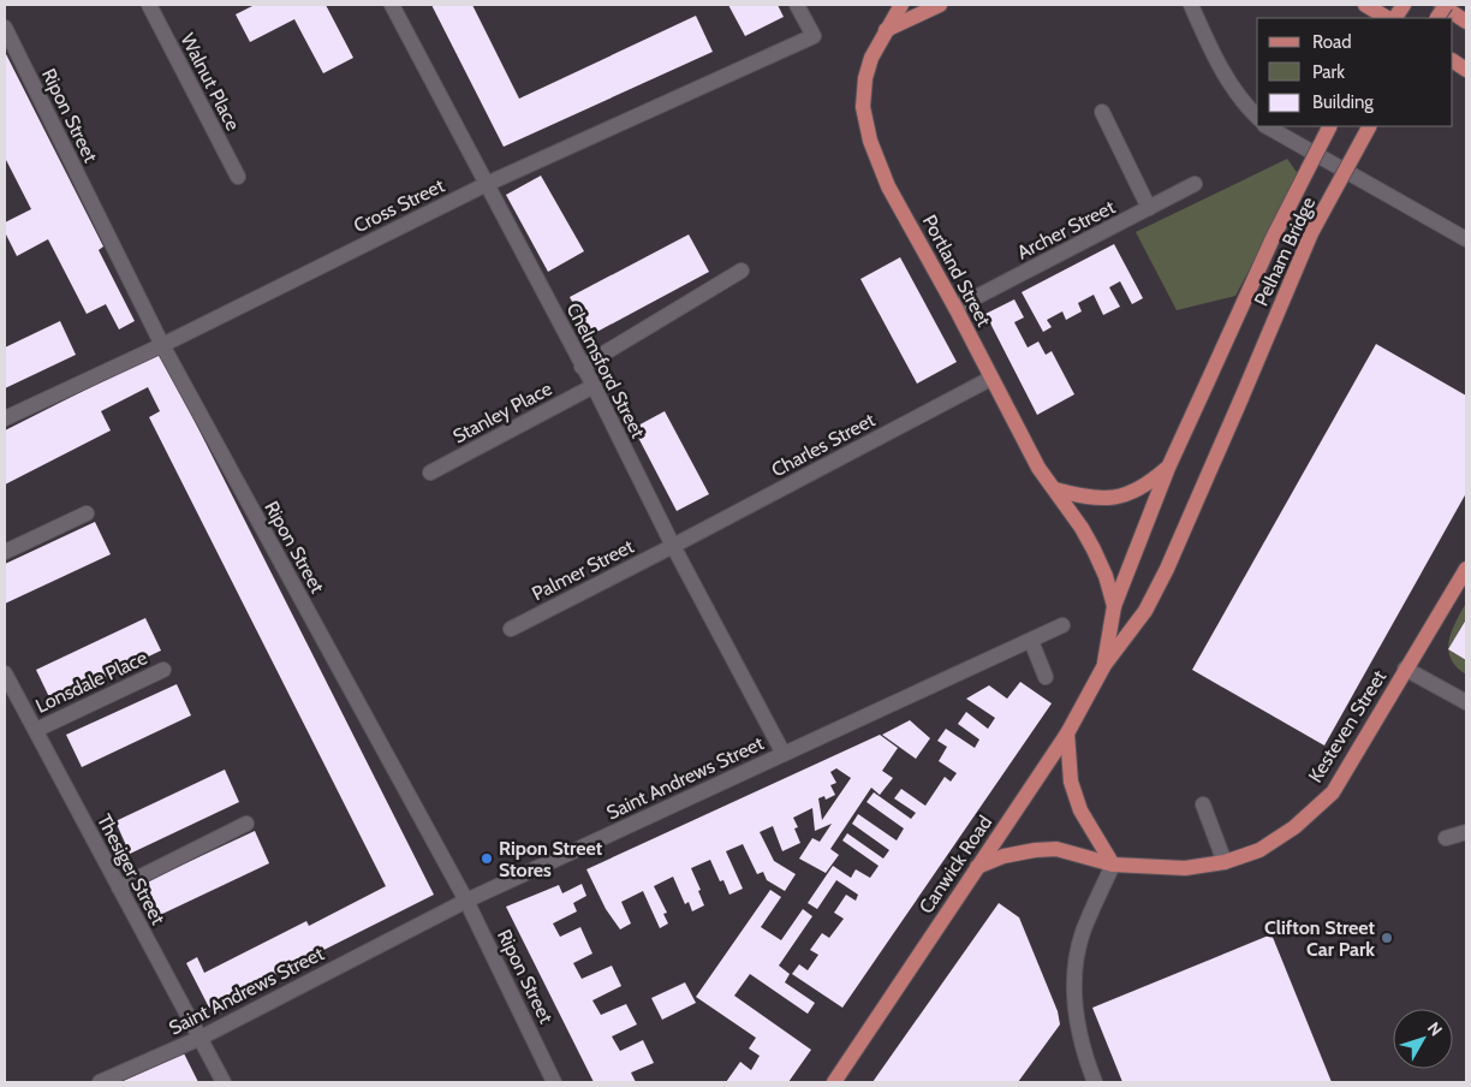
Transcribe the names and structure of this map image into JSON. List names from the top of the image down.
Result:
{
  "streets": {
    "main road": [
      "Pelham Bridge",
      "Portland Street",
      "Kesteven Street",
      "Canwick Road"
    ],
    "street": [
      "Walnut Place",
      "Ripon Street",
      "Cross Street",
      "Archer Street",
      "Chelmsford Street",
      "Stanley Place",
      "Charles Street",
      "Palmer Street",
      "Lonsdale Place",
      "Saint Andrews Street",
      "Thesiger Street"
    ]
  },
  "crossings": [
    ["Ripon Street", "Cross Street"],
    ["Ripon Street", "Saint Andrews Street"],
    ["Cross Street", "Chelmsford Street"],
    ["Archer Street", "Portland Street"],
    ["Pelham Bridge", "Canwick Road"],
    ["Portland Street", "Charles Street"],
    ["Portland Street", "Canwick Road"],
    ["Chelmsford Street", "Stanley Place"],
    ["Chelmsford Street", "Charles Street"],
    ["Chelmsford Street", "Palmer Street"],
    ["Chelmsford Street", "Saint Andrews Street"],
    ["Charles Street", "Palmer Street"],
    ["Lonsdale Place", "Thesiger Street"],
    ["Kesteven Street", "Canwick Road"],
    ["Saint Andrews Street", "Thesiger Street"]
  ],
  "places": ["Ripon Street Stores", "Clifton Street Car Park"],
  "legend": ["Road", "Park", "Building"],
  "north": "top right"
}
